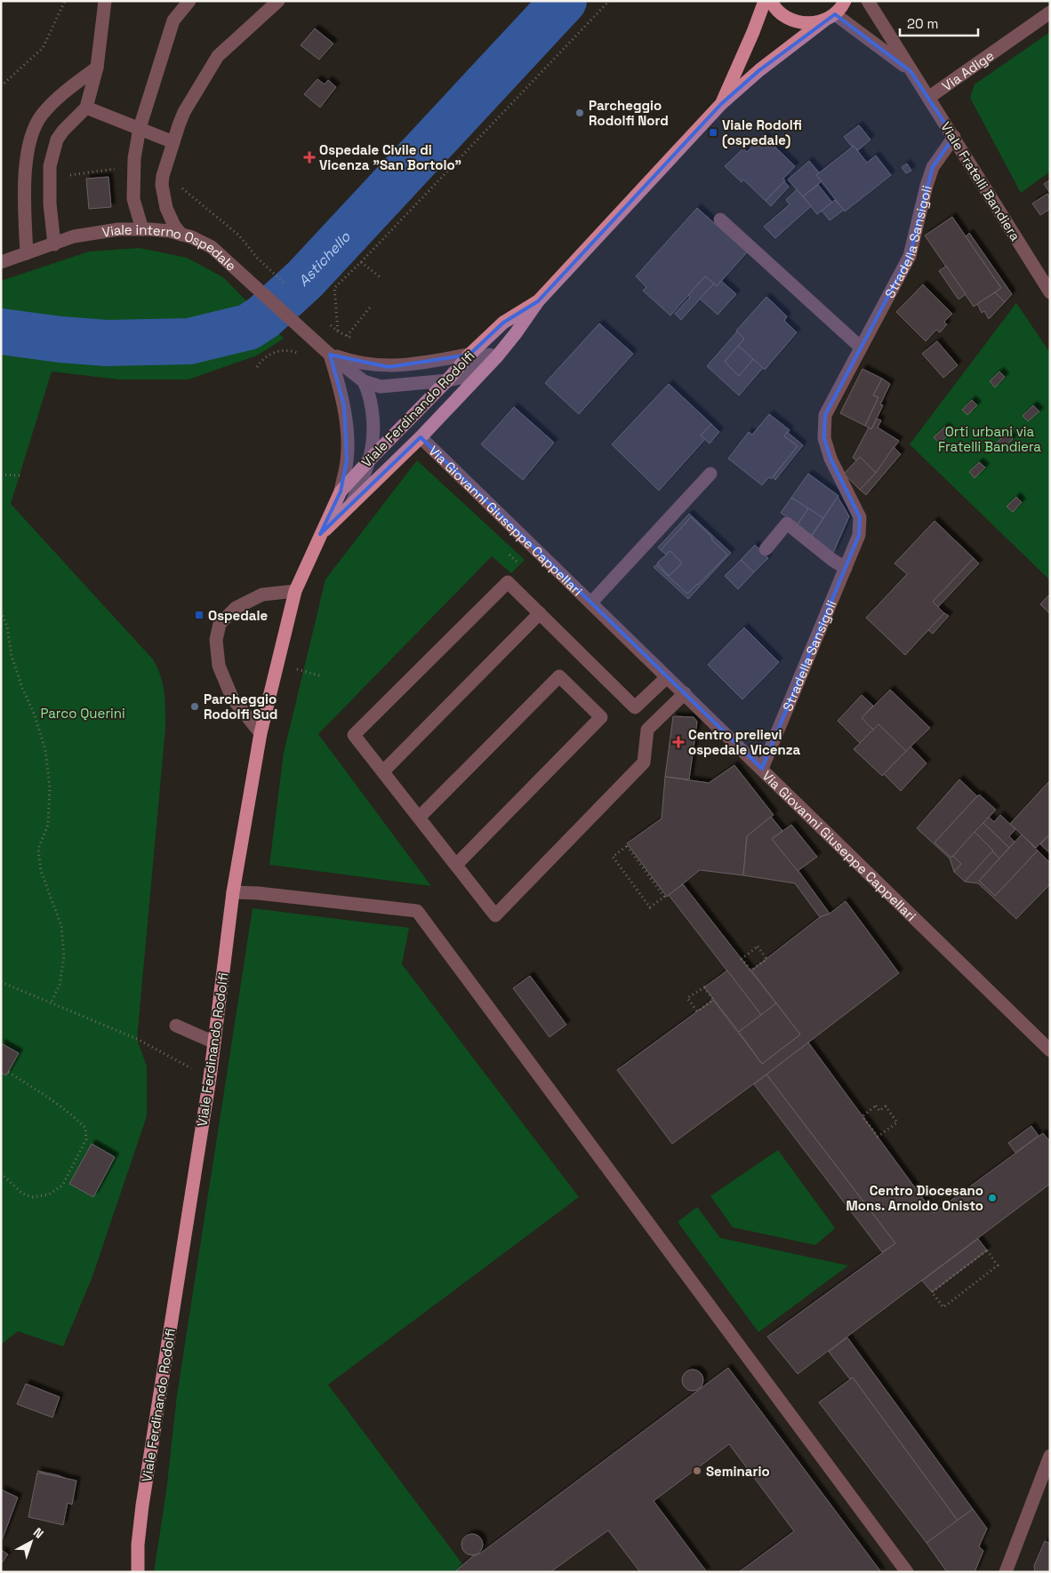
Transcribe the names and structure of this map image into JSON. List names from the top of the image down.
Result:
{
  "streets": {
    "main road": ["Viale Ferdinando Rodolfi"],
    "street": [
      "Via Adige",
      "Viale Fratelli Bandiera",
      "Stradella Sansigoli",
      "Viale interno Ospedale",
      "Via Giovanni Giuseppe Cappellari"
    ]
  },
  "crossings": [
    ["Via Adige", "Viale Fratelli Bandiera"],
    ["Viale Fratelli Bandiera", "Stradella Sansigoli"],
    ["Viale Fratelli Bandiera", "Viale Ferdinando Rodolfi"],
    ["Stradella Sansigoli", "Via Giovanni Giuseppe Cappellari"],
    ["Viale Ferdinando Rodolfi", "Via Giovanni Giuseppe Cappellari"]
  ],
  "water": ["Astichello"],
  "parks": ["Orti urbani via Fratelli Bandiera", "Parco Querini"],
  "places": {
    "other": [
      "Parcheggio Rodolfi Nord",
      "Parcheggio Rodolfi Sud",
      "Centro Diocesano Mons. Arnoldo Onisto",
      "Seminario"
    ],
    "transit": ["Viale Rodolfi (ospedale)", "Ospedale"],
    "health": ["Ospedale Civile di Vicenza \"San Bortolo\"", "Centro prelievi ospedale Vicenza"]
  },
  "scale_bar": "20 m",
  "north": "top right"
}
